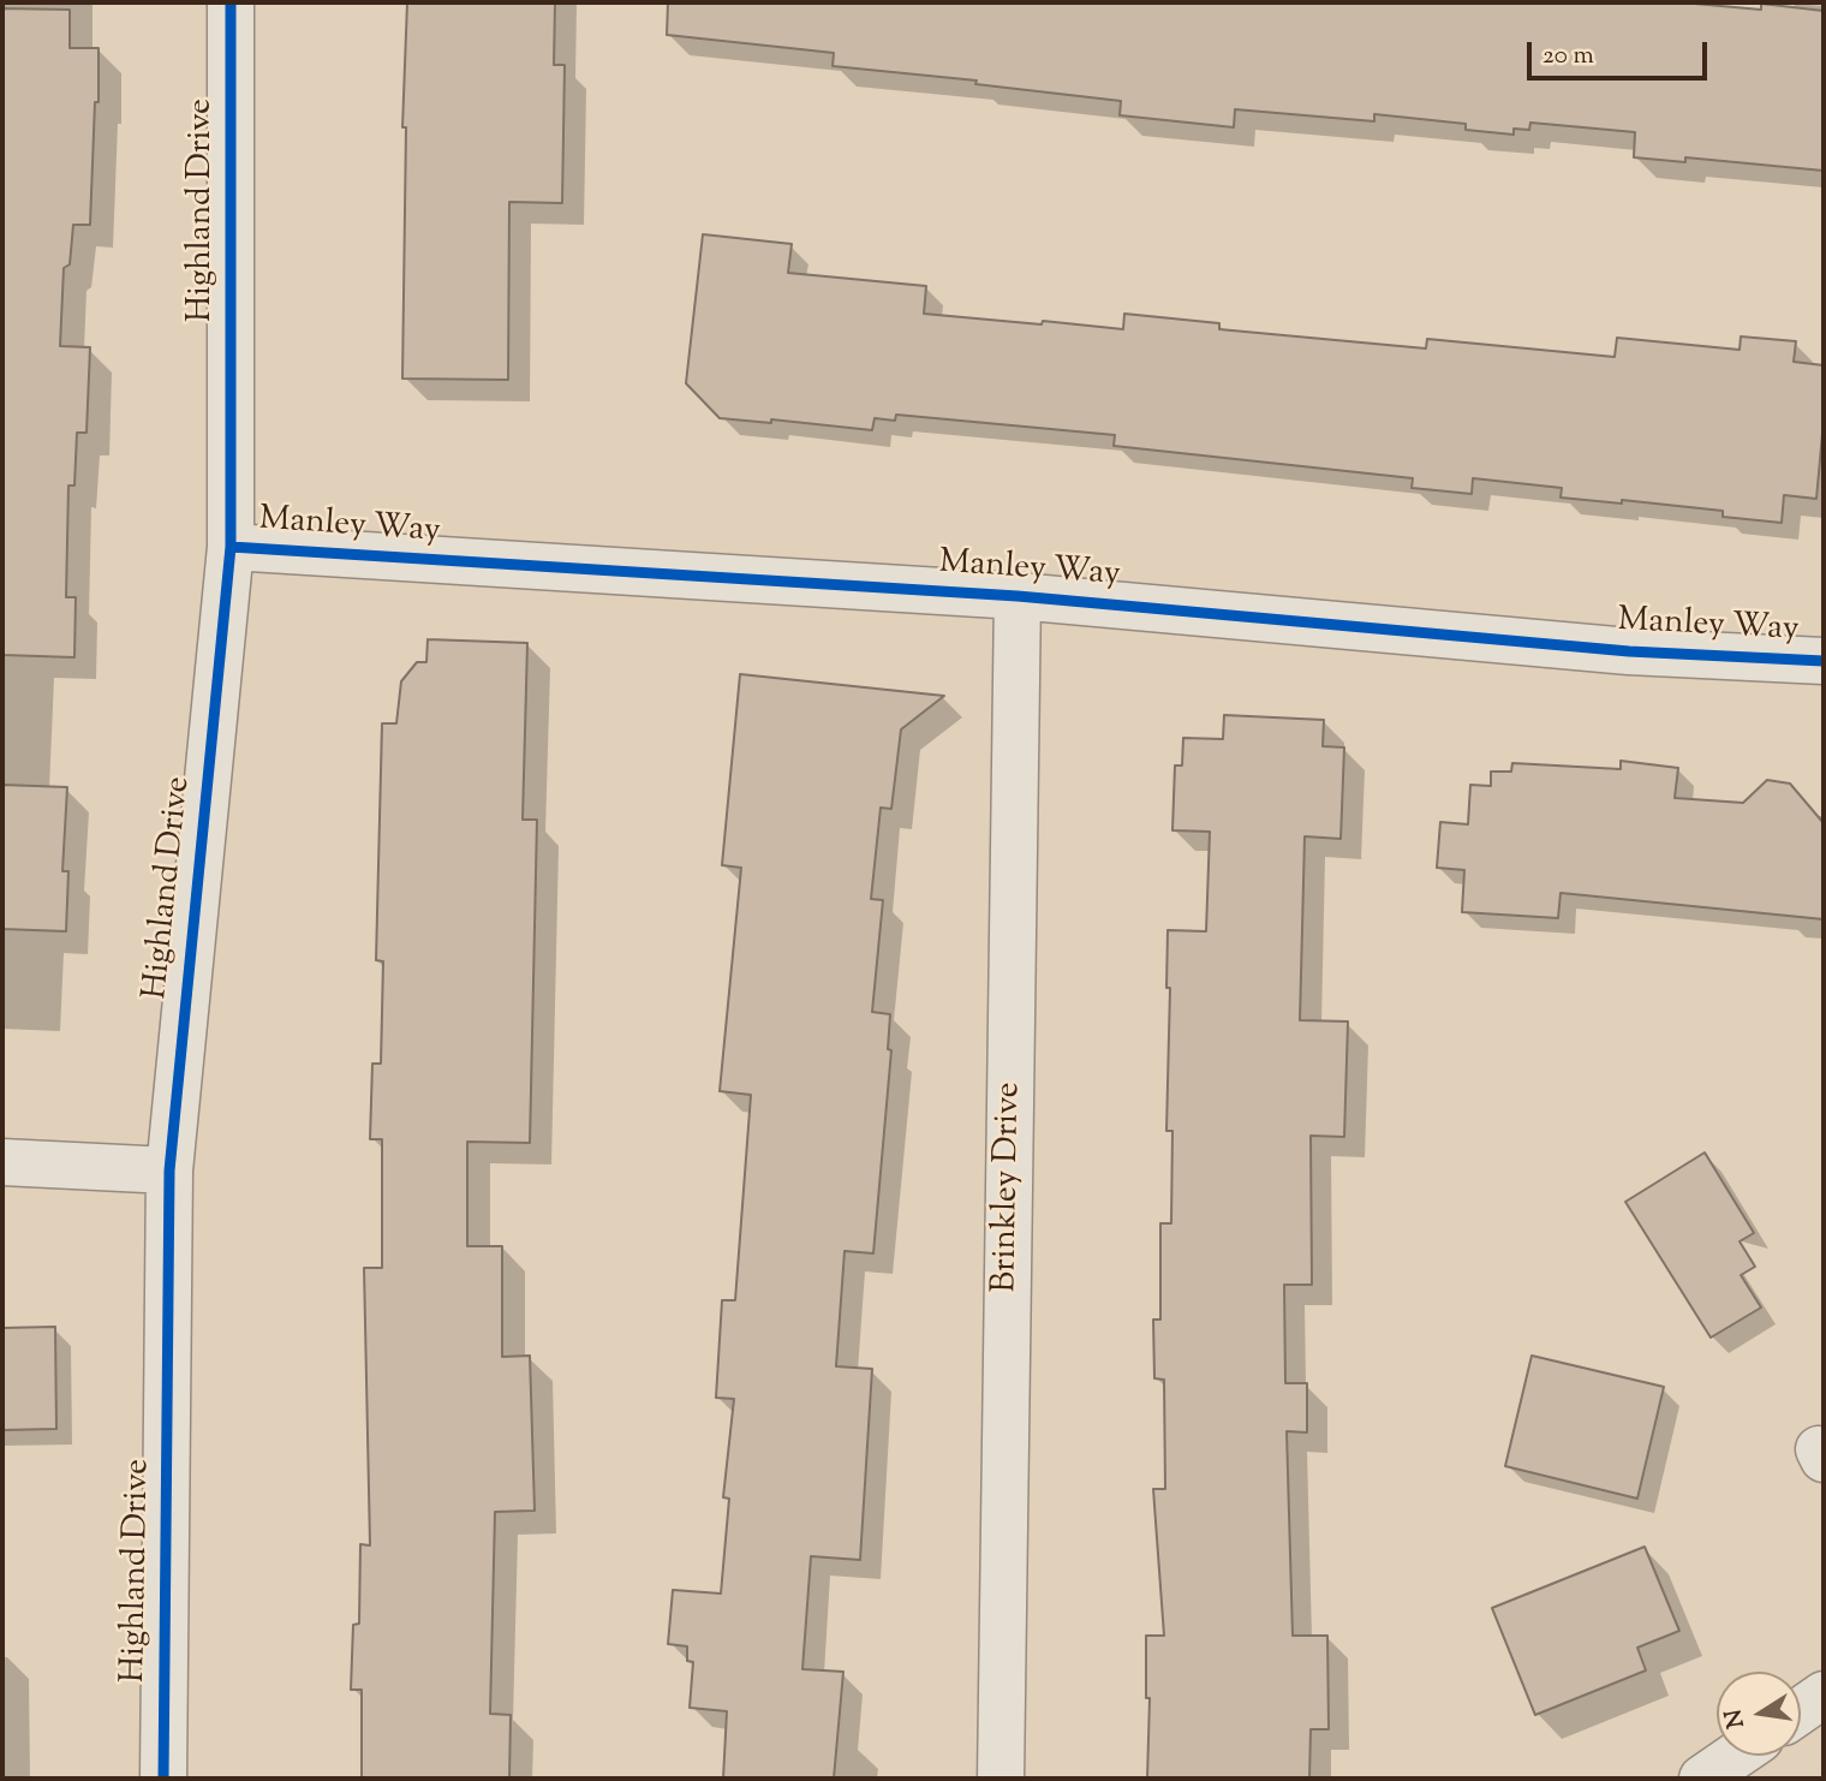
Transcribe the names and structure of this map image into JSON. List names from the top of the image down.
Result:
{
  "streets": {
    "street": ["Highland Drive", "Manley Way", "Brinkley Drive"]
  },
  "crossings": [
    ["Highland Drive", "Manley Way"],
    ["Manley Way", "Brinkley Drive"]
  ],
  "scale_bar": "20 m",
  "north": "left"
}
